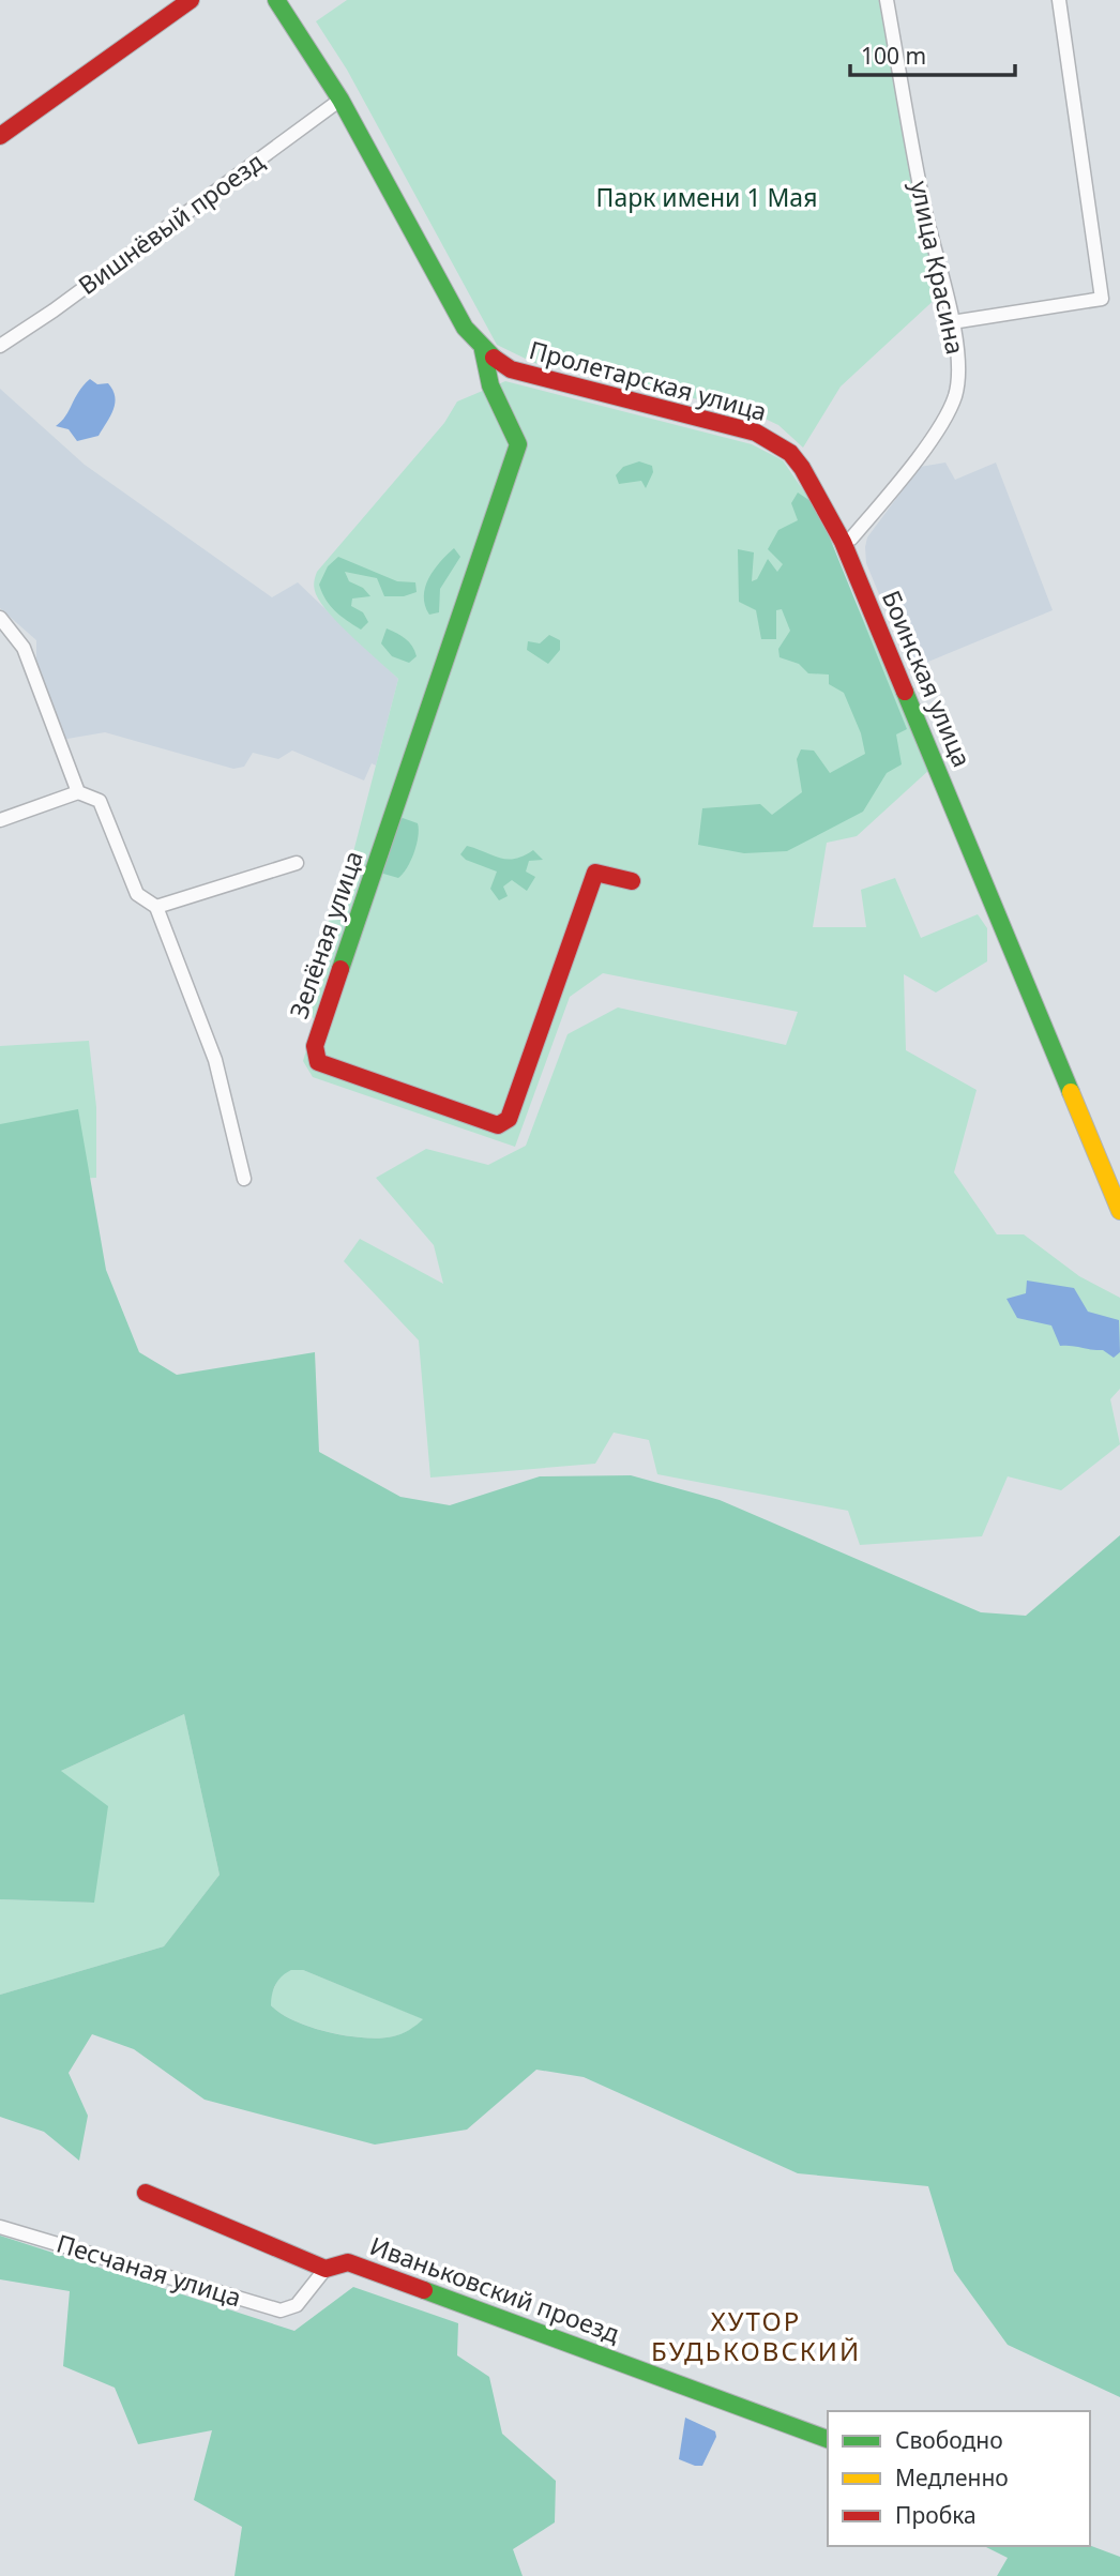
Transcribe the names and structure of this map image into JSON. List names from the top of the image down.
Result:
{
  "streets": {
    "street": [
      "Вишнёвый проезд",
      "улица Красина",
      "Пролетарская улица",
      "Боинская улица",
      "Зелёная улица",
      "Песчаная улица",
      "Иваньковский проезд"
    ]
  },
  "crossings": [
    ["Вишнёвый проезд", "Пролетарская улица"],
    ["улица Красина", "Пролетарская улица"],
    ["улица Красина", "Боинская улица"],
    ["Пролетарская улица", "Боинская улица"],
    ["Пролетарская улица", "Зелёная улица"],
    ["Песчаная улица", "Иваньковский проезд"]
  ],
  "districts": ["ХУТОР БУДЬКОВСКИЙ"],
  "parks": ["Парк имени 1 Мая"],
  "legend": ["Свободно", "Медленно", "Пробка"],
  "scale_bar": "100 m"
}
